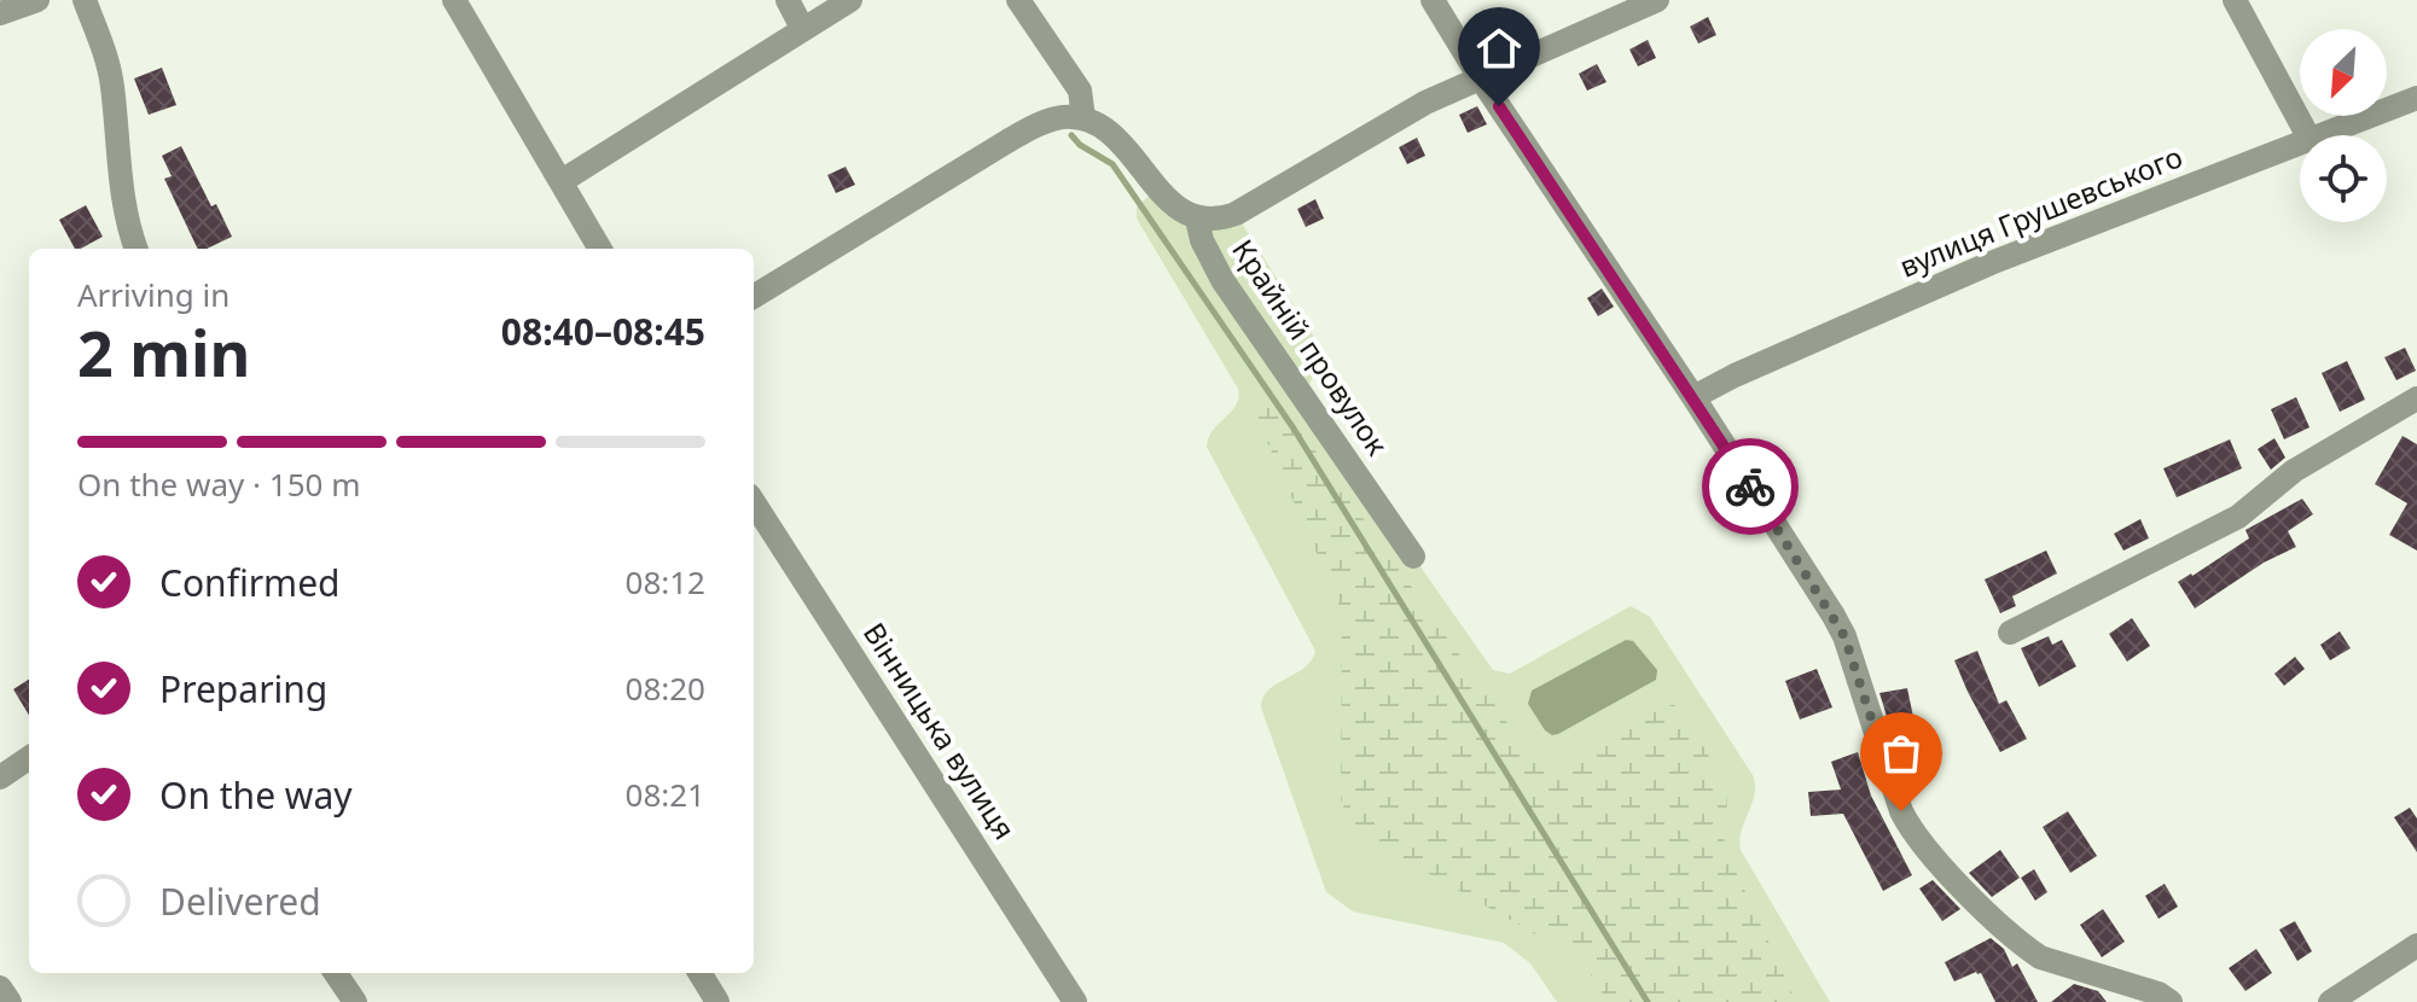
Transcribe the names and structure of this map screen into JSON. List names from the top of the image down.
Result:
{
  "streets": {
    "street": ["вулиця Грушевського", "Крайній провулок", "Вінницька вулиця"]
  },
  "north": "bottom left",
  "page": {
    "heading": ["2 min", "Arriving in", "08:40–08:45"],
    "bar": "On the way · 150 m",
    "list": [
      ["Confirmed", "08:12"],
      ["Preparing", "08:20"],
      ["On the way", "08:21"],
      "Delivered"
    ]
  }
}
